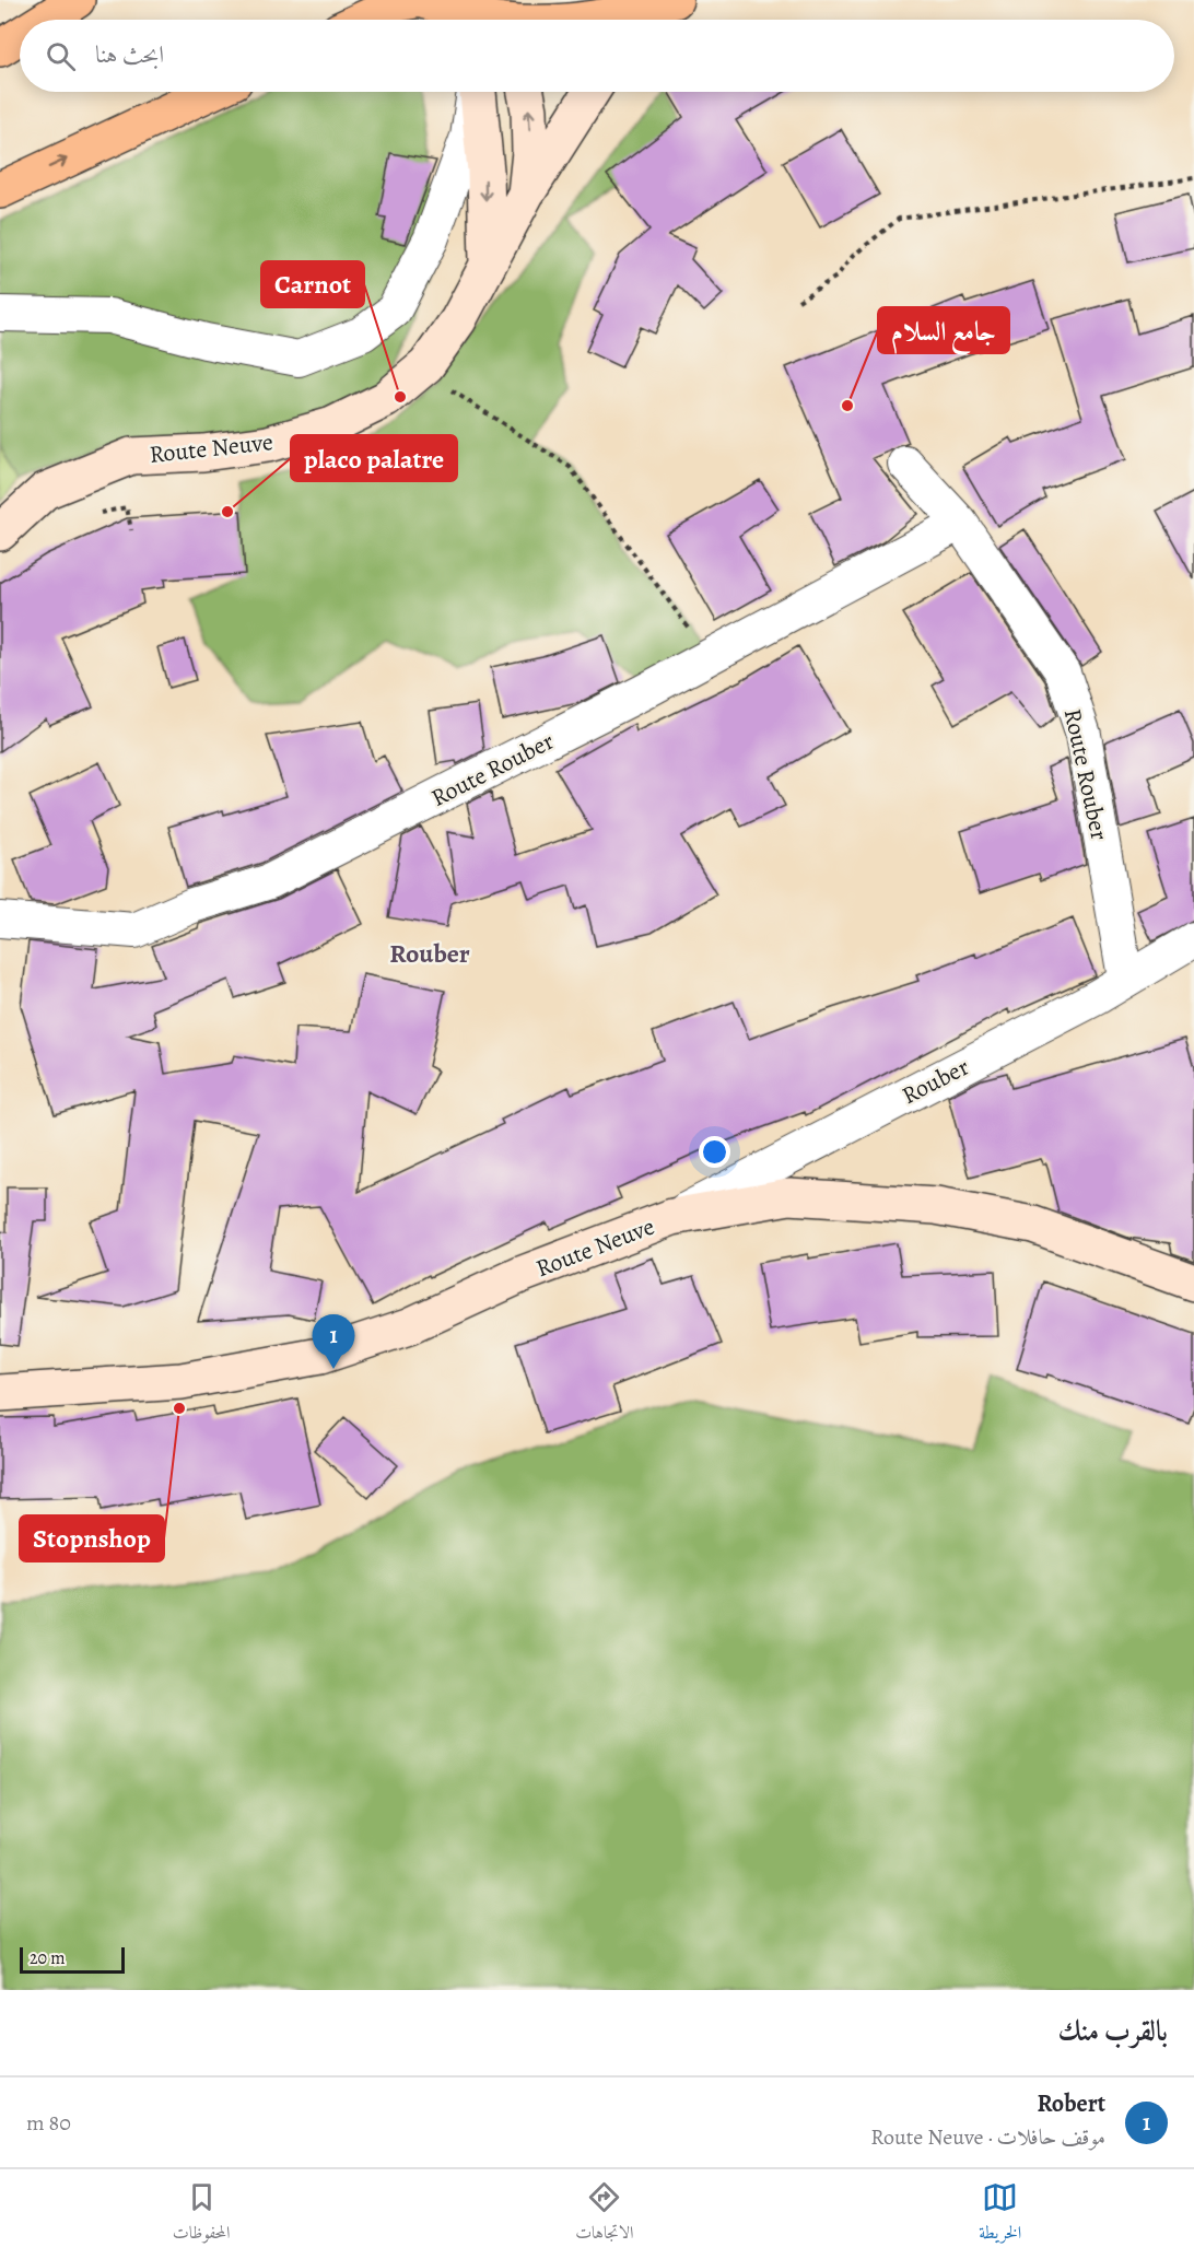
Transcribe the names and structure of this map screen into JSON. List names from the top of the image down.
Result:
{
  "streets": {
    "main road": ["Route Neuve"],
    "street": ["Route Rouber", "Rouber"]
  },
  "crossings": [
    ["Route Neuve", "Rouber"],
    ["Route Rouber", "Rouber"]
  ],
  "districts": ["Rouber"],
  "places": [
    "Carnot",
    "جامع السلام",
    "placo palatre",
    "Stopnshop"
  ],
  "scale_bar": "20 m",
  "page": {
    "search": "ابحث هنا",
    "pins": "1",
    "scale": "20 m",
    "heading": "بالقرب منك",
    "list": [
      {
        "mark": "1",
        "name": "Robert",
        "note": "موقف حافلات · Route Neuve",
        "value": "80 m"
      }
    ],
    "nav": ["الخريطة", "الاتجاهات", "المحفوظات"]
  }
}
